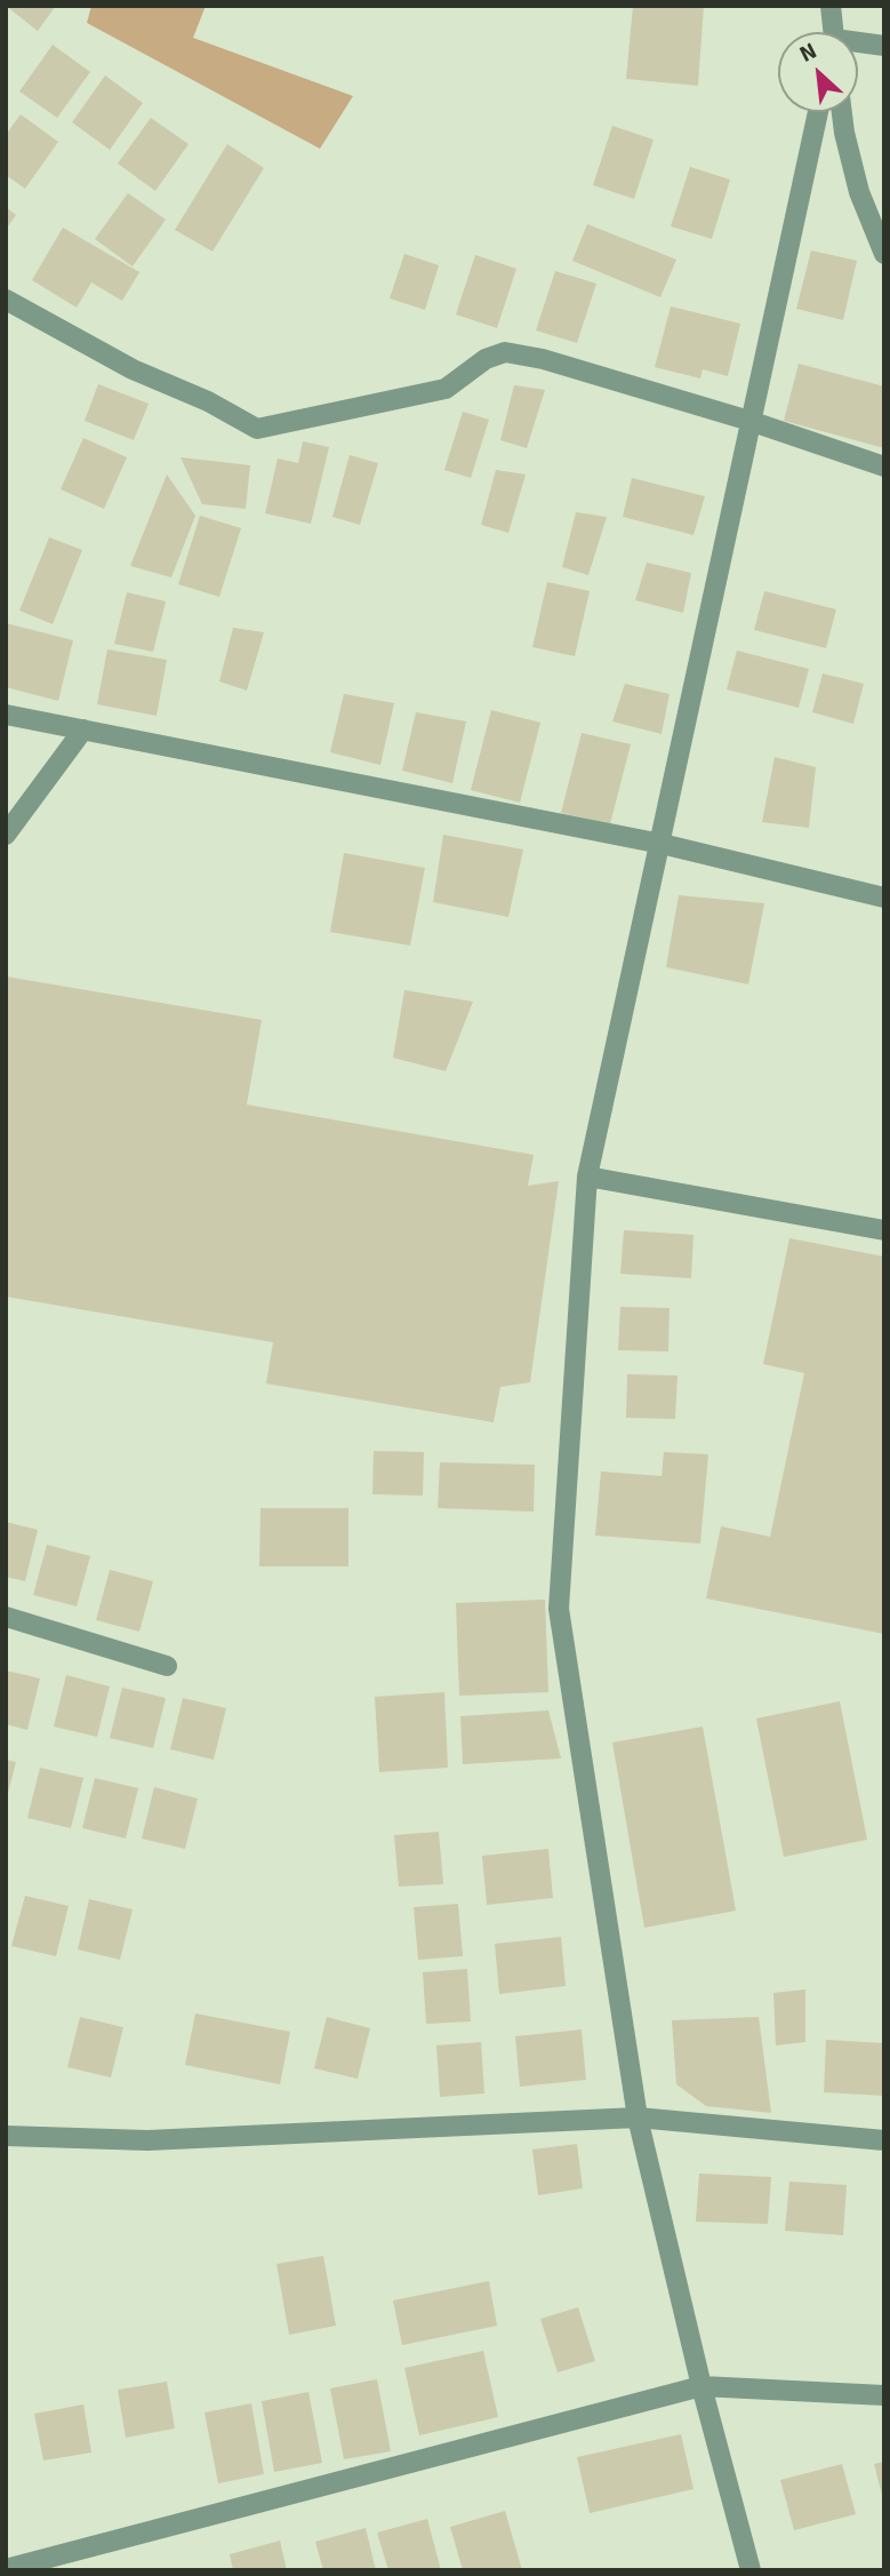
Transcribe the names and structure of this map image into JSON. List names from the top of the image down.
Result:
{
  "north": "top left"
}
